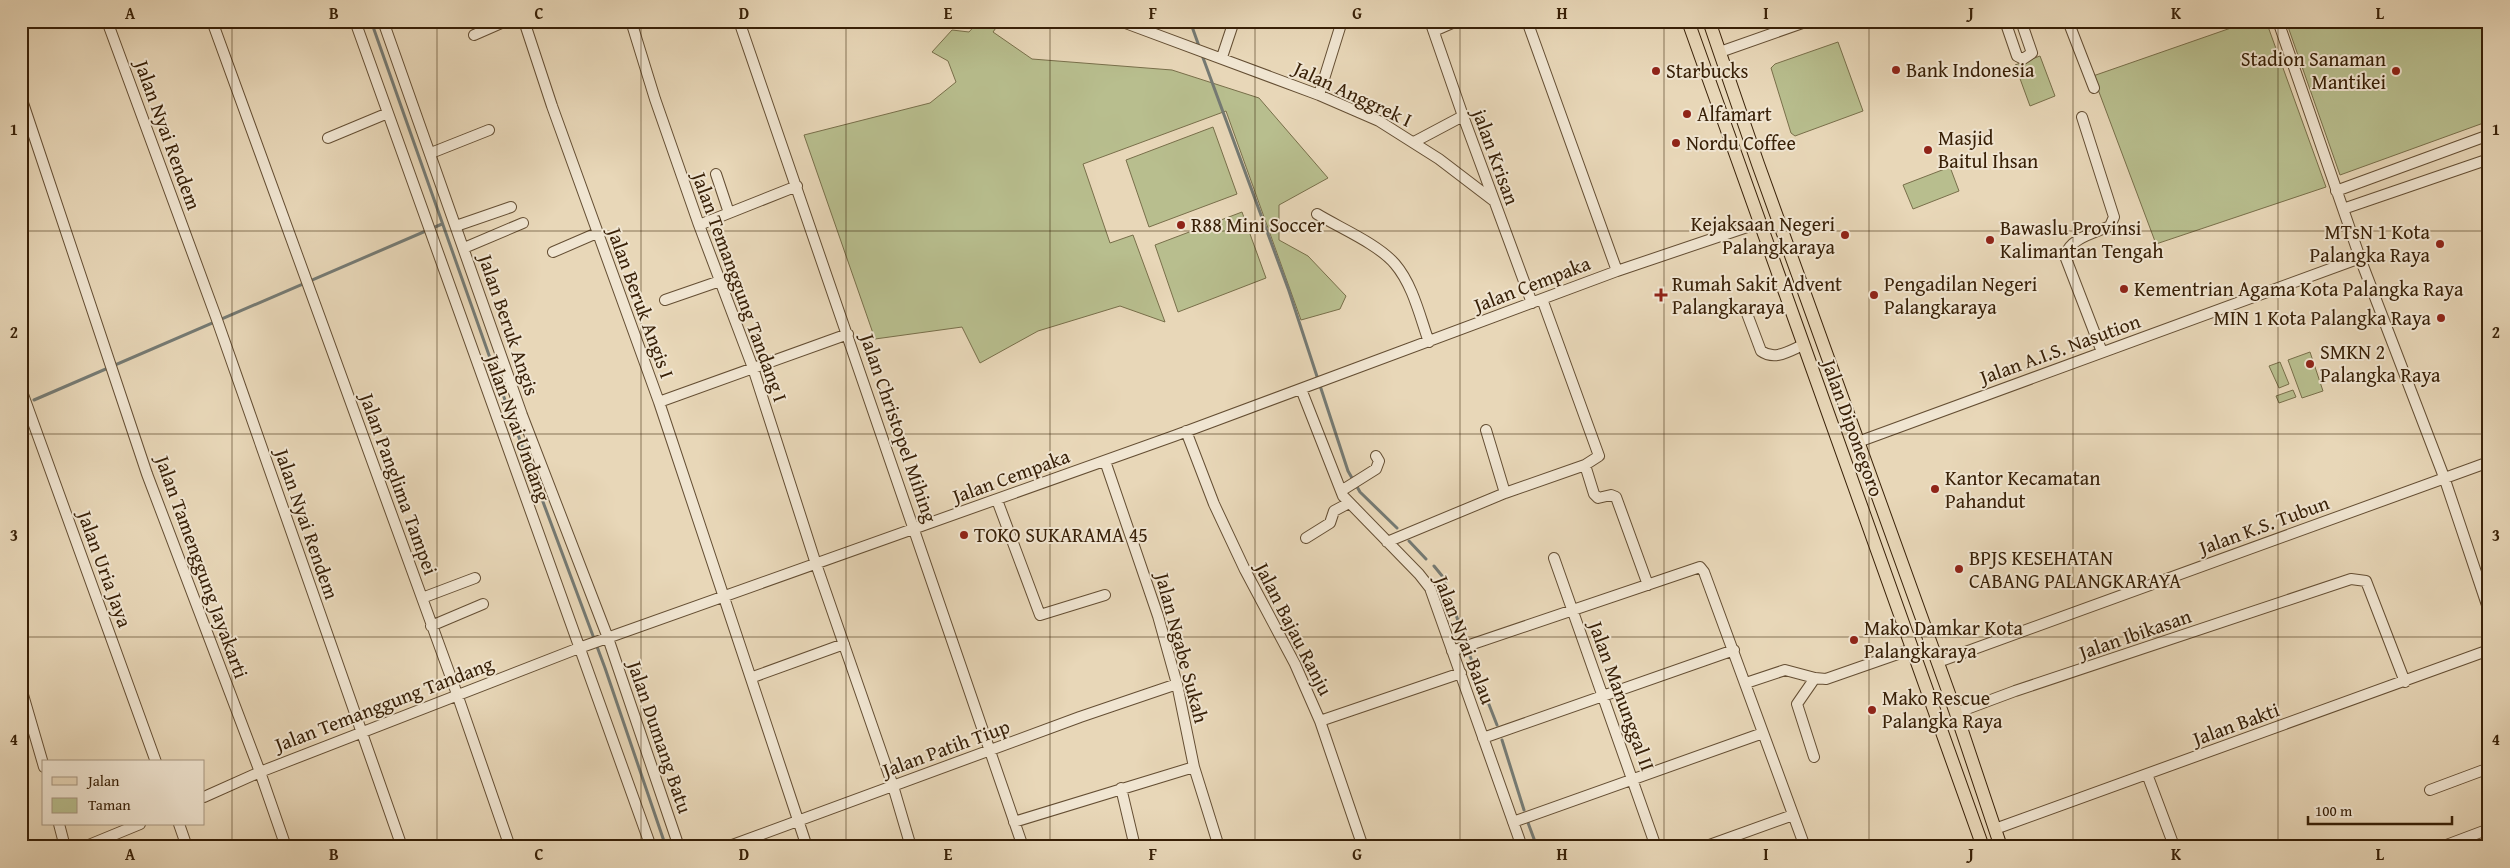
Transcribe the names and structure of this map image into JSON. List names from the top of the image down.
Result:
{
  "streets": {
    "main road": ["Jalan Diponegoro"],
    "street": [
      "Jalan Anggrek I",
      "Jalan Nyai Rendem",
      "jalan Krisan",
      "Jalan Cempaka",
      "Jalan Temanggung Tandang I",
      "Jalan Beruk Angis I",
      "Jalan Beruk Angis",
      "Jalan A.I.S. Nasution",
      "Jalan Nyai Undang",
      "Jalan Christopel Mihing",
      "Jalan Panglima Tampei",
      "Jalan K.S. Tubun",
      "Jalan Tamenggung Jayakarti",
      "Jalan Uria Jaya",
      "Jalan Bajau Ranju",
      "Jalan Ibikasan",
      "Jalan Nyai Balau",
      "Jalan Ngabe Sukah",
      "Jalan Manunggal II",
      "Jalan Temanggung Tandang",
      "Jalan Bakti",
      "Jalan Dumang Batu",
      "Jalan Patih Tiup"
    ]
  },
  "crossings": [
    ["Jalan Anggrek I", "jalan Krisan"],
    ["Jalan Nyai Rendem", "Jalan Temanggung Tandang"],
    ["jalan Krisan", "Jalan Cempaka"],
    ["Jalan Cempaka", "Jalan Temanggung Tandang I"],
    ["Jalan Cempaka", "Jalan Beruk Angis I"],
    ["Jalan Cempaka", "Jalan Beruk Angis"],
    ["Jalan Cempaka", "Jalan Christopel Mihing"],
    ["Jalan Cempaka", "Jalan Diponegoro"],
    ["Jalan Cempaka", "Jalan Bajau Ranju"],
    ["Jalan Cempaka", "Jalan Nyai Balau"],
    ["Jalan Cempaka", "Jalan Ngabe Sukah"],
    ["Jalan Cempaka", "Jalan Temanggung Tandang"],
    ["Jalan Cempaka", "Jalan Dumang Batu"],
    ["Jalan Temanggung Tandang I", "Jalan Patih Tiup"],
    ["Jalan Beruk Angis I", "Jalan Patih Tiup"],
    ["Jalan Beruk Angis", "Jalan Temanggung Tandang"],
    ["Jalan Beruk Angis", "Jalan Dumang Batu"],
    ["Jalan A.I.S. Nasution", "Jalan Diponegoro"],
    ["Jalan Nyai Undang", "Jalan Temanggung Tandang"],
    ["Jalan Christopel Mihing", "Jalan Patih Tiup"],
    ["Jalan Diponegoro", "Jalan K.S. Tubun"],
    ["Jalan Diponegoro", "Jalan Ibikasan"],
    ["Jalan Diponegoro", "Jalan Bakti"],
    ["Jalan Panglima Tampei", "Jalan Temanggung Tandang"],
    ["Jalan Tamenggung Jayakarti", "Jalan Temanggung Tandang"],
    ["Jalan Ibikasan", "Jalan Bakti"],
    ["Jalan Ngabe Sukah", "Jalan Patih Tiup"],
    ["Jalan Temanggung Tandang", "Jalan Dumang Batu"]
  ],
  "places": {
    "other": [
      "Bank Indonesia",
      "Starbucks",
      "Stadion Sanaman Mantikei",
      "Alfamart",
      "Nordu Coffee",
      "Masjid Baitul Ihsan",
      "R88 Mini Soccer",
      "Kejaksaan Negeri Palangkaraya",
      "Bawaslu Provinsi Kalimantan Tengah",
      "MTsN 1 Kota Palangka Raya",
      "Kementrian Agama Kota Palangka Raya",
      "Pengadilan Negeri Palangkaraya",
      "MIN 1 Kota Palangka Raya",
      "SMKN 2 Palangka Raya",
      "Kantor Kecamatan Pahandut",
      "TOKO SUKARAMA 45",
      "BPJS KESEHATAN CABANG PALANGKARAYA",
      "Mako Damkar Kota Palangkaraya",
      "Mako Rescue Palangka Raya"
    ],
    "health": ["Rumah Sakit Advent Palangkaraya"]
  },
  "legend": ["Jalan", "Taman"],
  "scale_bar": "100 m",
  "grid": {
    "columns": [
      "A",
      "B",
      "C",
      "D",
      "E",
      "F",
      "G",
      "H",
      "I",
      "J",
      "K",
      "L"
    ],
    "rows": [
      "1",
      "2",
      "3",
      "4"
    ]
  }
}
